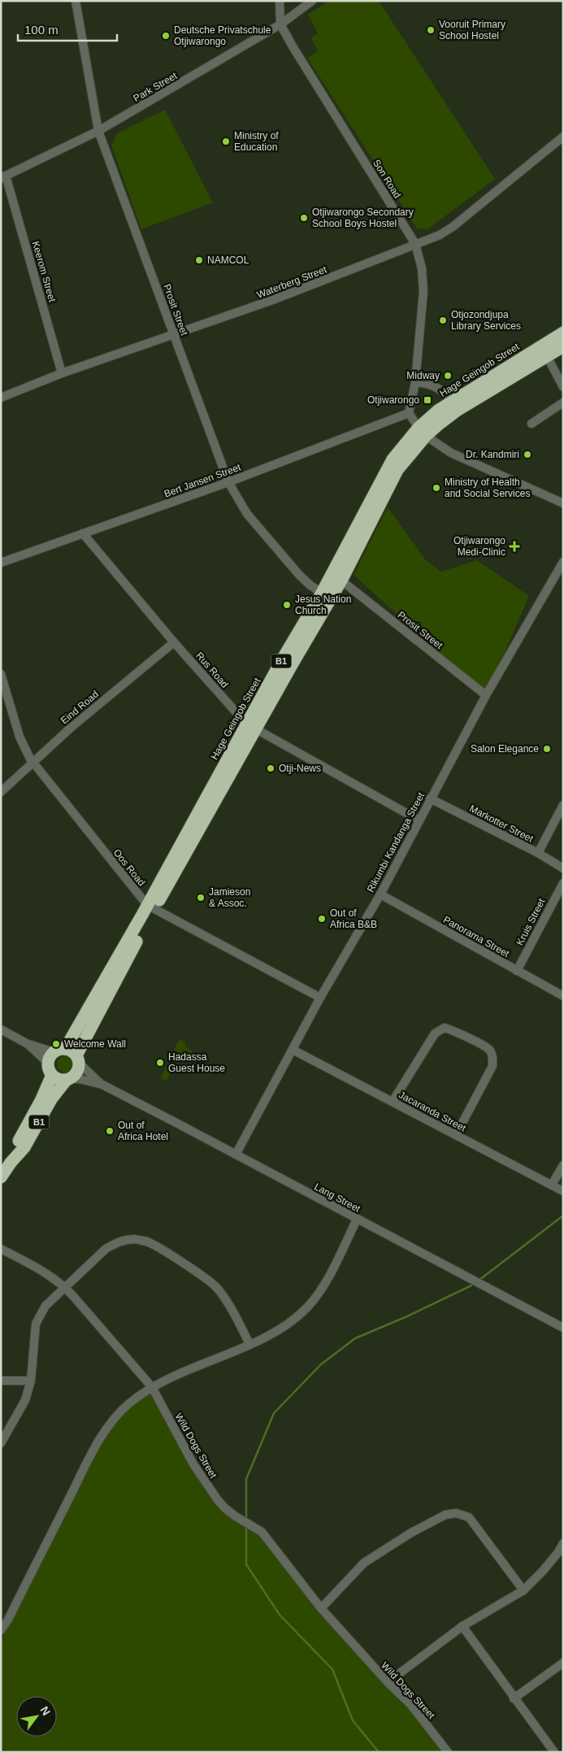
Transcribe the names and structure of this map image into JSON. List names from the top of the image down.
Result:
{
  "streets": {
    "highway": ["Hage Geingob Street", "B1"],
    "street": [
      "Park Street",
      "Son Road",
      "Keerom Street",
      "Waterberg Street",
      "Prosit Street",
      "Bert Jansen Street",
      "Rus Road",
      "Eind Road",
      "Markotter Street",
      "Rikumbi Kandanga Street",
      "Oos Road",
      "Kruis Street",
      "Panorama Street",
      "Jacaranda Street",
      "Lang Street",
      "Wild Dogs Street"
    ]
  },
  "crossings": [
    ["Park Street", "Son Road"],
    ["Park Street", "Keerom Street"],
    ["Park Street", "Prosit Street"],
    ["Son Road", "Waterberg Street"],
    ["Son Road", "Bert Jansen Street"],
    ["Keerom Street", "Waterberg Street"],
    ["Waterberg Street", "Prosit Street"],
    ["Prosit Street", "Hage Geingob Street"],
    ["Prosit Street", "Bert Jansen Street"],
    ["Prosit Street", "Rikumbi Kandanga Street"],
    ["Hage Geingob Street", "B1"],
    ["Hage Geingob Street", "Rus Road"],
    ["Hage Geingob Street", "Oos Road"],
    ["Hage Geingob Street", "Lang Street"],
    ["Bert Jansen Street", "Rus Road"],
    ["B1", "Lang Street"],
    ["Rus Road", "Eind Road"],
    ["Rus Road", "Rikumbi Kandanga Street"],
    ["Eind Road", "Oos Road"],
    ["Markotter Street", "Rikumbi Kandanga Street"],
    ["Rikumbi Kandanga Street", "Oos Road"],
    ["Rikumbi Kandanga Street", "Panorama Street"],
    ["Rikumbi Kandanga Street", "Jacaranda Street"],
    ["Rikumbi Kandanga Street", "Lang Street"],
    ["Kruis Street", "Panorama Street"]
  ],
  "places": {
    "other": [
      "Vooruit Primary School Hostel",
      "Deutsche Privatschule Otjiwarongo",
      "Ministry of Education",
      "Otjiwarongo Secondary School Boys Hostel",
      "NAMCOL",
      "Otjozondjupa Library Services",
      "Midway",
      "Dr. Kandmiri",
      "Ministry of Health and Social Services",
      "Jesus Nation Church",
      "Salon Elegance",
      "Otji-News",
      "Jamieson & Assoc.",
      "Out of Africa B&B",
      "Welcome Wall",
      "Hadassa Guest House",
      "Out of Africa Hotel"
    ],
    "transit": ["Otjiwarongo"],
    "health": ["Otjiwarongo Medi-Clinic"]
  },
  "scale_bar": "100 m",
  "north": "top right"
}
